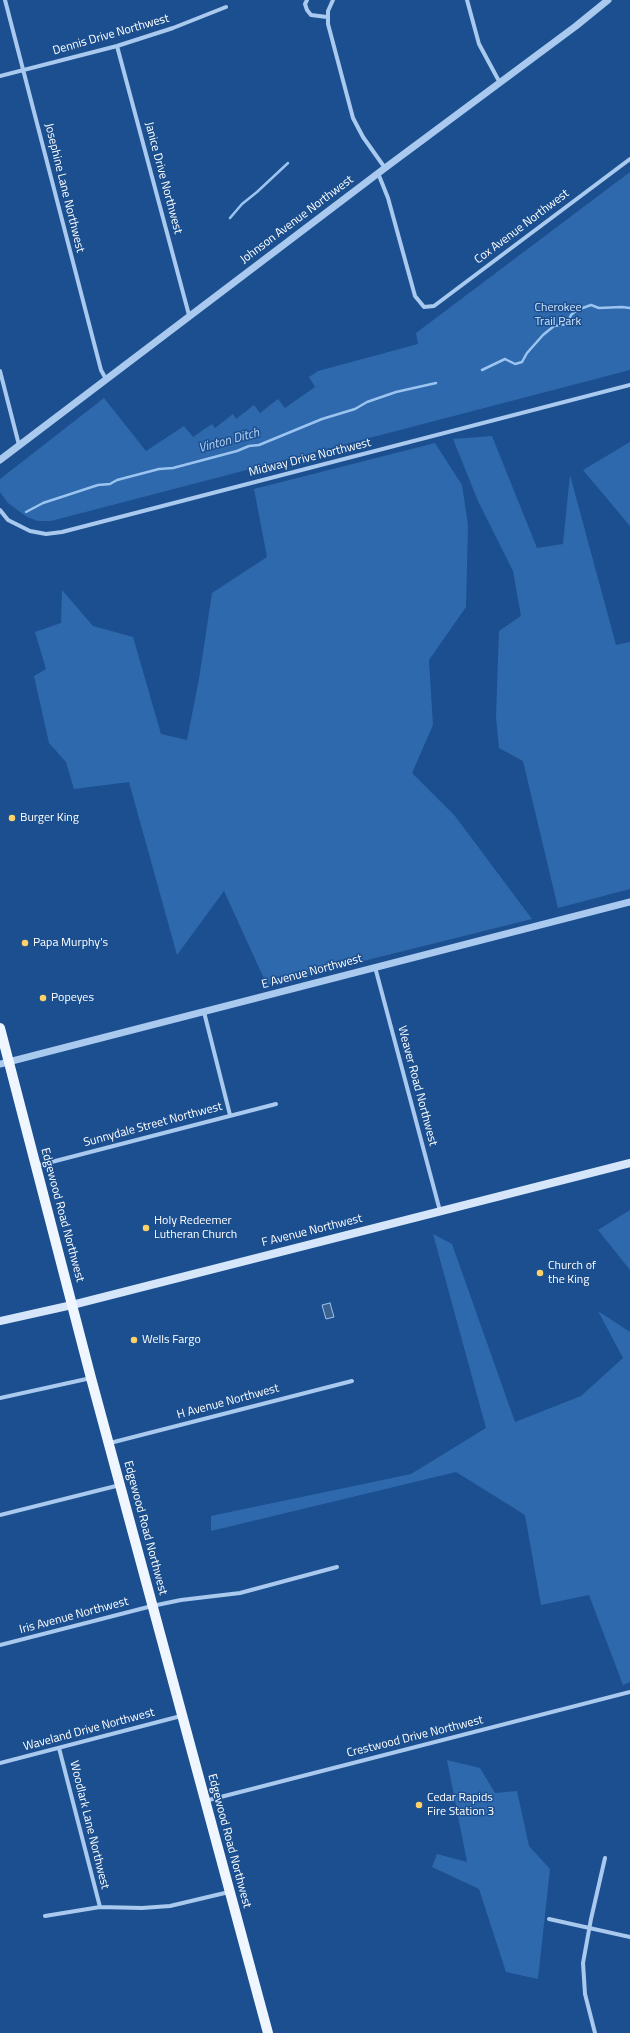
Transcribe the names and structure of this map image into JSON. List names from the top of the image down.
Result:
{
  "streets": {
    "main road": ["Edgewood Road Northwest", "F Avenue Northwest"],
    "street": [
      "Dennis Drive Northwest",
      "Janice Drive Northwest",
      "Josephine Lane Northwest",
      "Johnson Avenue Northwest",
      "Cox Avenue Northwest",
      "Midway Drive Northwest",
      "E Avenue Northwest",
      "Weaver Road Northwest",
      "Sunnydale Street Northwest",
      "H Avenue Northwest",
      "Iris Avenue Northwest",
      "Waveland Drive Northwest",
      "Crestwood Drive Northwest",
      "Woodlark Lane Northwest"
    ]
  },
  "crossings": [
    ["Dennis Drive Northwest", "Janice Drive Northwest"],
    ["Dennis Drive Northwest", "Josephine Lane Northwest"],
    ["Janice Drive Northwest", "Johnson Avenue Northwest"],
    ["Josephine Lane Northwest", "Johnson Avenue Northwest"],
    ["Johnson Avenue Northwest", "Cox Avenue Northwest"],
    ["E Avenue Northwest", "Weaver Road Northwest"],
    ["E Avenue Northwest", "Edgewood Road Northwest"],
    ["Weaver Road Northwest", "F Avenue Northwest"],
    ["Sunnydale Street Northwest", "Edgewood Road Northwest"],
    ["Edgewood Road Northwest", "F Avenue Northwest"],
    ["Edgewood Road Northwest", "H Avenue Northwest"],
    ["Edgewood Road Northwest", "Iris Avenue Northwest"],
    ["Edgewood Road Northwest", "Waveland Drive Northwest"],
    ["Edgewood Road Northwest", "Crestwood Drive Northwest"],
    ["Waveland Drive Northwest", "Woodlark Lane Northwest"]
  ],
  "water": ["Vinton Ditch"],
  "parks": ["Cherokee Trail Park"],
  "places": [
    "Burger King",
    "Papa Murphy's",
    "Popeyes",
    "Holy Redeemer Lutheran Church",
    "Church of the King",
    "Wells Fargo",
    "Cedar Rapids Fire Station 3"
  ]
}
